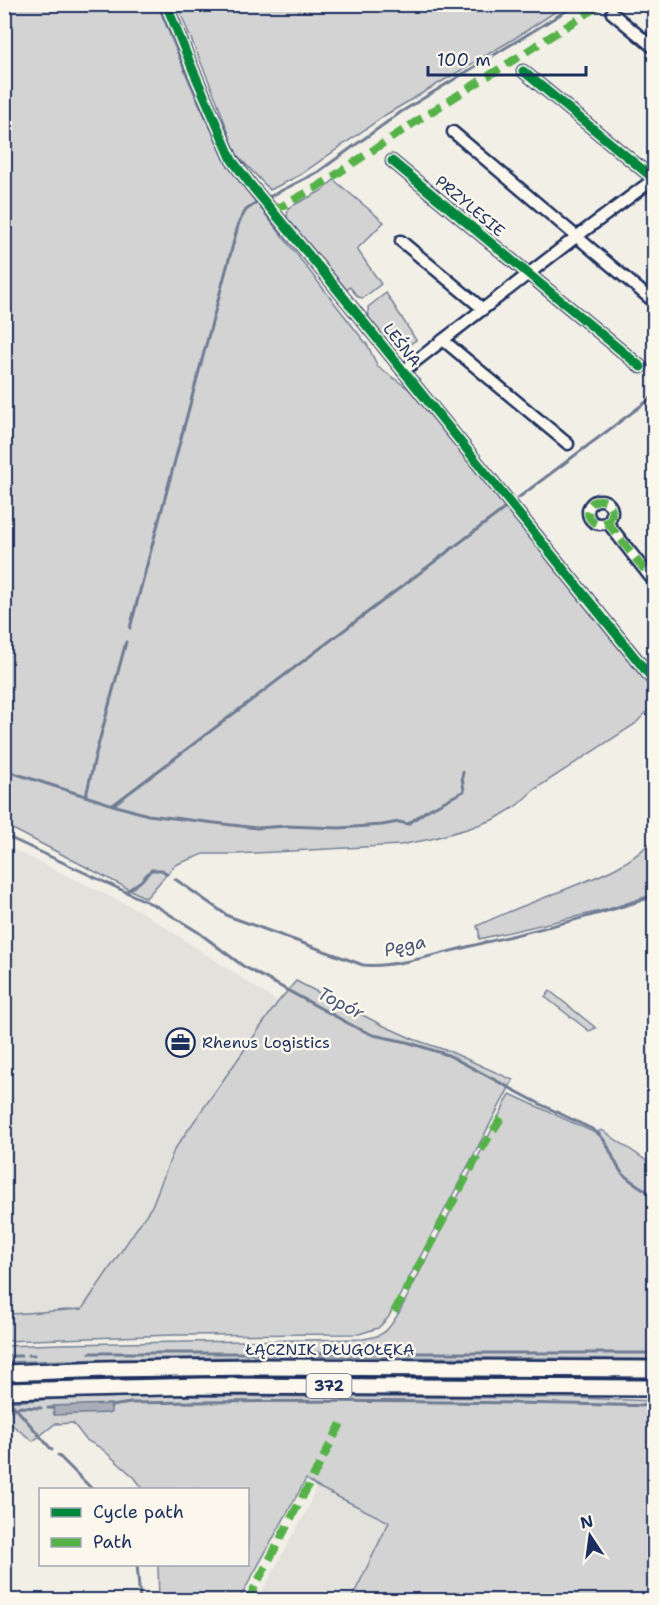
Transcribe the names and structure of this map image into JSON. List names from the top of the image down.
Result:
{
  "streets": {
    "main road": ["ŁĄCZNIK DŁUGOŁĘKA", "372"],
    "street": ["PRZYLESIE", "LEŚNA"]
  },
  "water": ["Pęga", "Topór"],
  "places": {
    "office": ["Rhenus Logistics"]
  },
  "legend": ["Cycle path", "Path"],
  "scale_bar": "100 m",
  "north": "top"
}
